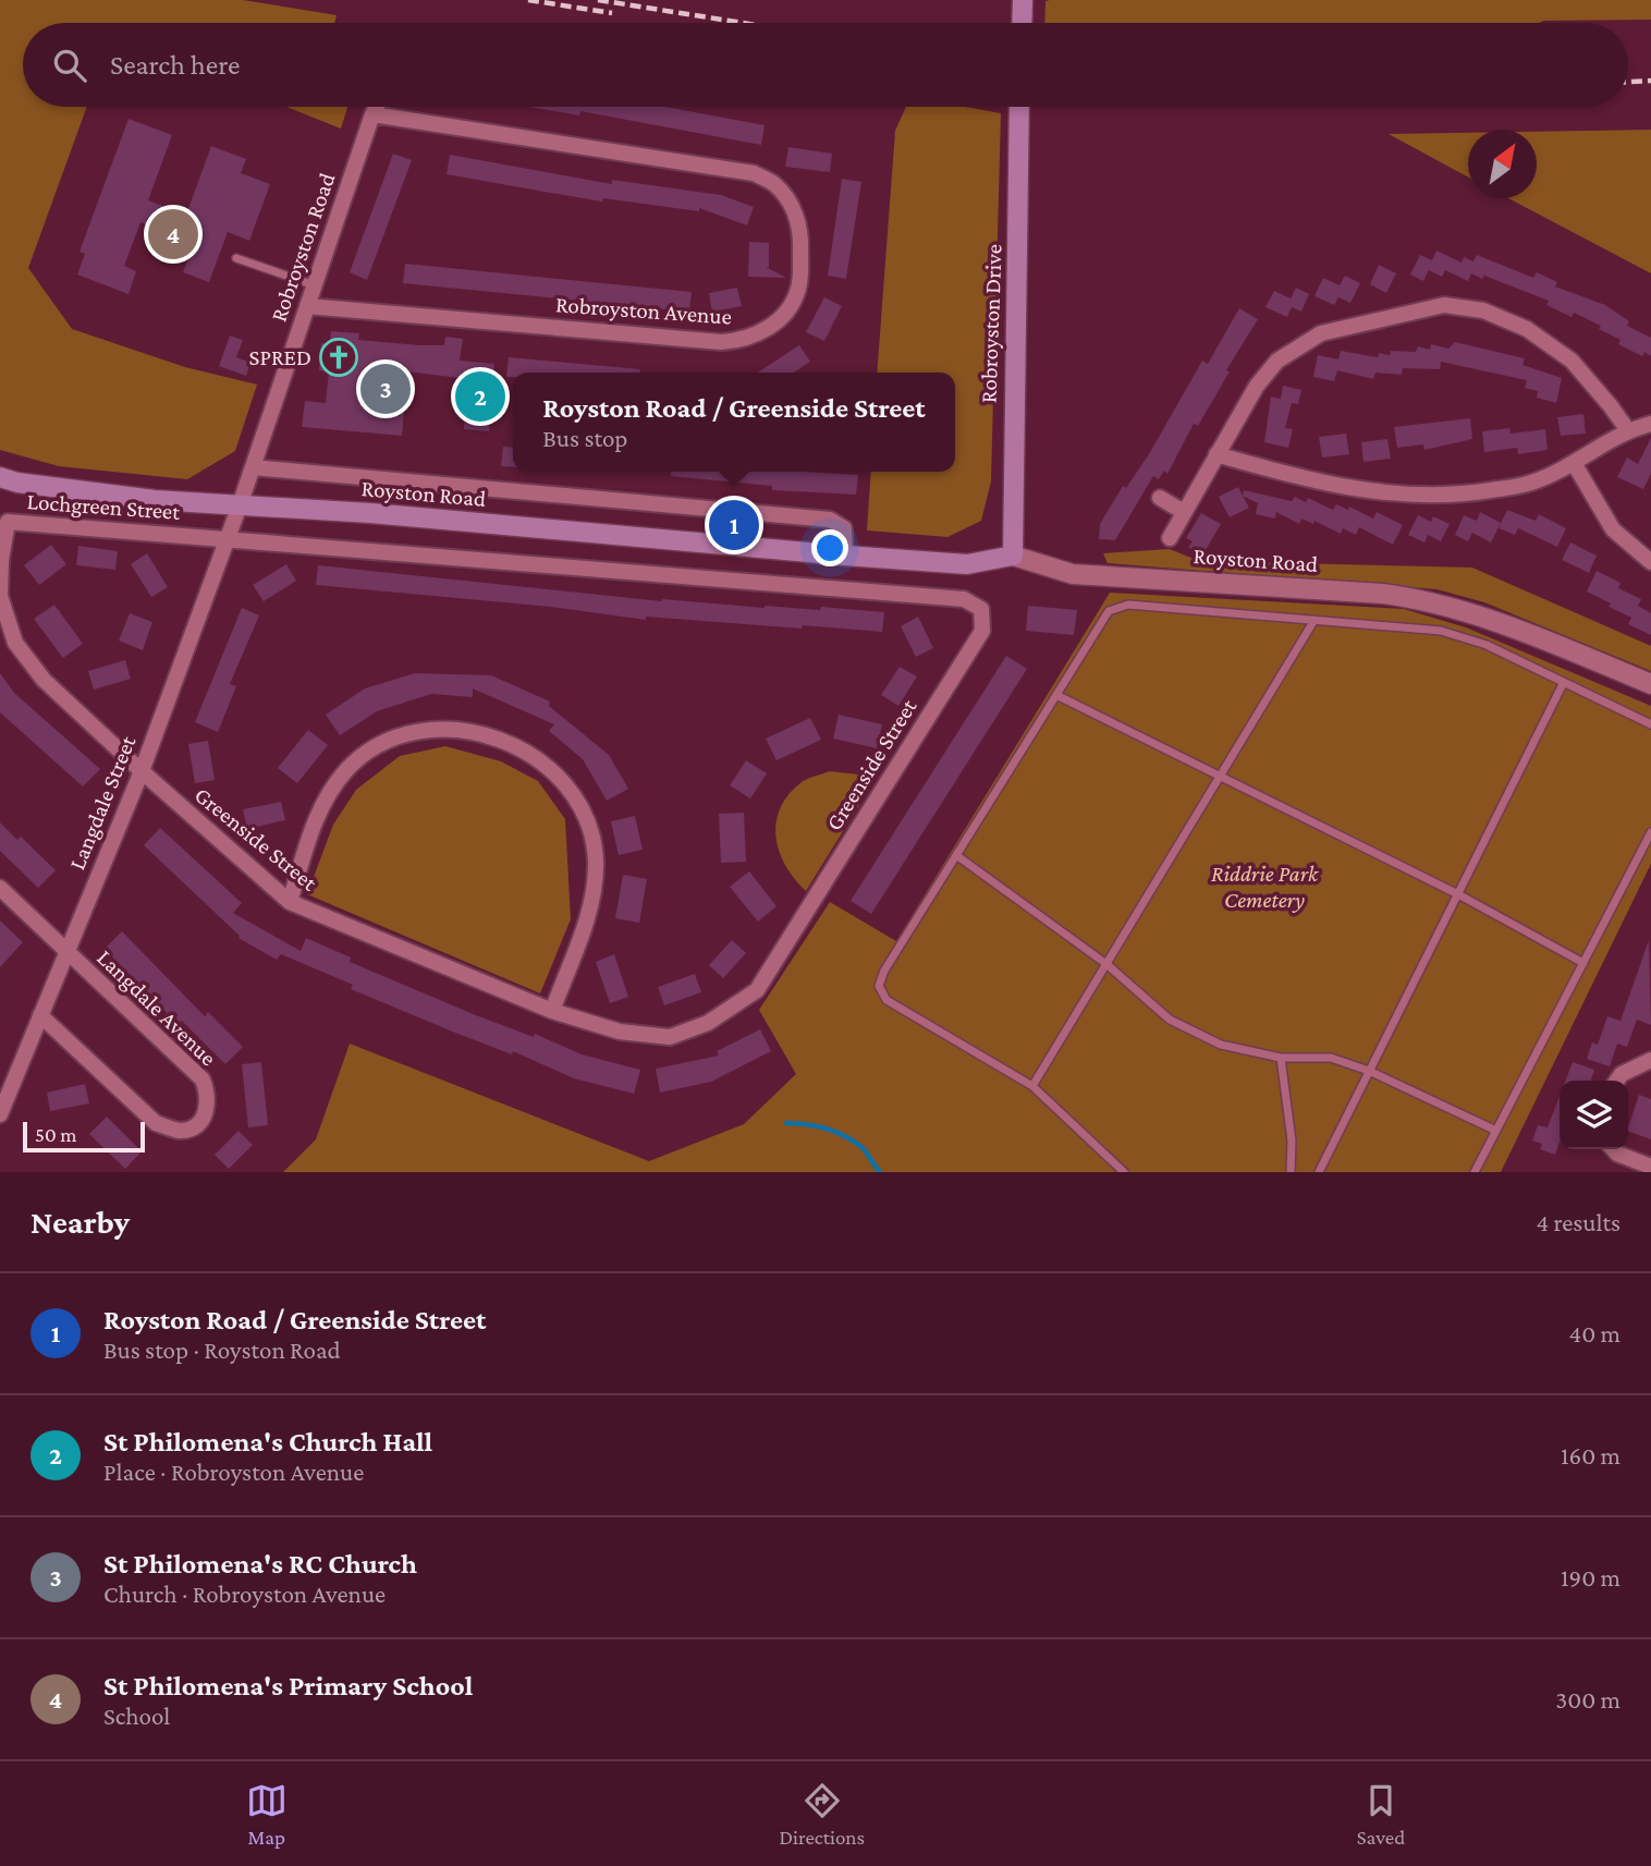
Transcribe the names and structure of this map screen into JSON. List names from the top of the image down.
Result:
{
  "streets": {
    "main road": ["Robroyston Drive", "Royston Road"],
    "street": [
      "Robroyston Road",
      "Robroyston Avenue",
      "Lochgreen Street",
      "Greenside Street",
      "Langdale Street",
      "Langdale Avenue"
    ]
  },
  "crossings": [
    ["Robroyston Road", "Robroyston Avenue"],
    ["Robroyston Road", "Royston Road"],
    ["Robroyston Road", "Langdale Street"],
    ["Robroyston Drive", "Royston Road"],
    ["Royston Road", "Langdale Street"],
    ["Lochgreen Street", "Greenside Street"],
    ["Lochgreen Street", "Langdale Street"],
    ["Greenside Street", "Langdale Street"],
    ["Langdale Street", "Langdale Avenue"]
  ],
  "parks": ["Riddrie Park Cemetery"],
  "places": {
    "church": ["SPRED"]
  },
  "scale_bar": "50 m",
  "north": "top right",
  "page": {
    "search": "Search here",
    "pins": [
      "4",
      "3",
      "2",
      "1"
    ],
    "popup": ["Royston Road / Greenside Street", "Bus stop"],
    "scale": "50 m",
    "heading": ["Nearby", "4 results"],
    "list": [
      {
        "mark": "1",
        "name": "Royston Road / Greenside Street",
        "note": "Bus stop · Royston Road",
        "value": "40 m"
      },
      {
        "mark": "2",
        "name": "St Philomena's Church Hall",
        "note": "Place · Robroyston Avenue",
        "value": "160 m"
      },
      {
        "mark": "3",
        "name": "St Philomena's RC Church",
        "note": "Church · Robroyston Avenue",
        "value": "190 m"
      },
      {
        "mark": "4",
        "name": "St Philomena's Primary School",
        "note": "School",
        "value": "300 m"
      }
    ],
    "nav": ["Map", "Directions", "Saved"]
  }
}
